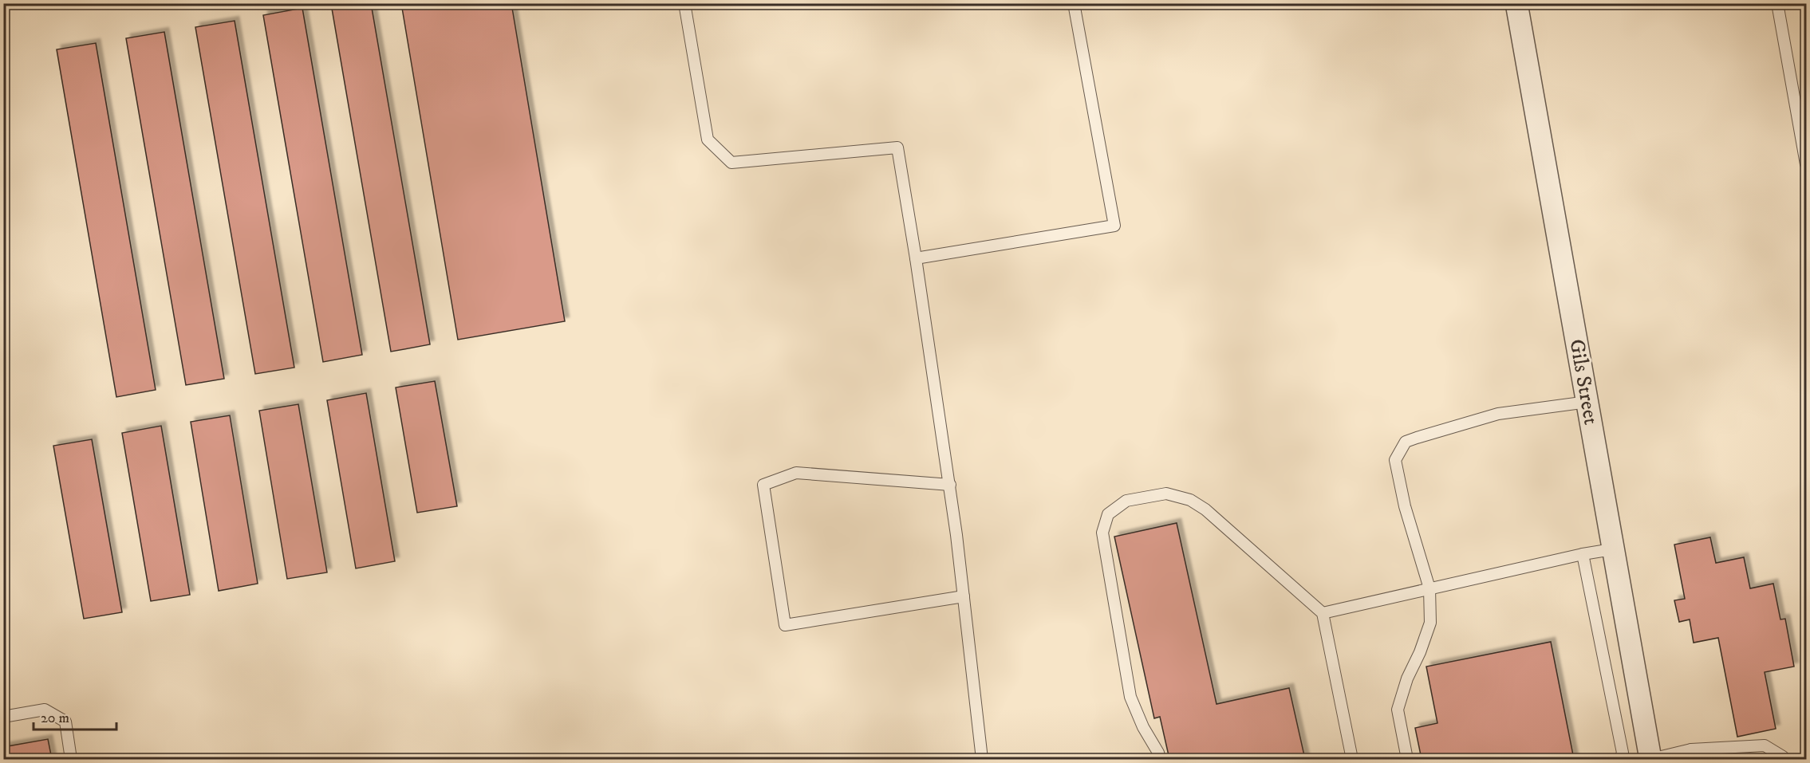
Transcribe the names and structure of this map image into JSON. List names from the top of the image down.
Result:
{
  "streets": {
    "street": ["Gils Street"]
  },
  "scale_bar": "20 m"
}
